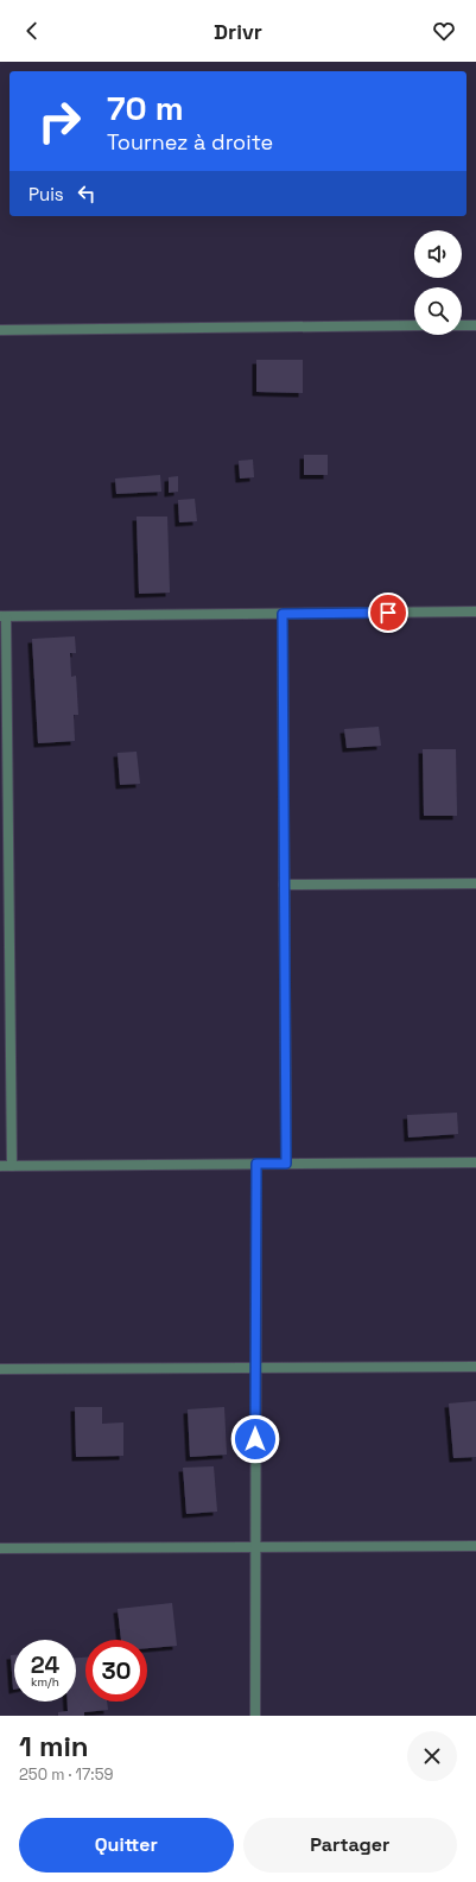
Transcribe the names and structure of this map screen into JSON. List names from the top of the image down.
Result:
{
  "page": {
    "header": "Drivr",
    "turn": ["70 m", "Tournez à droite"],
    "then": "Puis",
    "speed": "24 km/h",
    "limit": "30",
    "heading": ["1 min", "250 m · 17:59"],
    "buttons": ["Quitter", "Partager"]
  }
}
